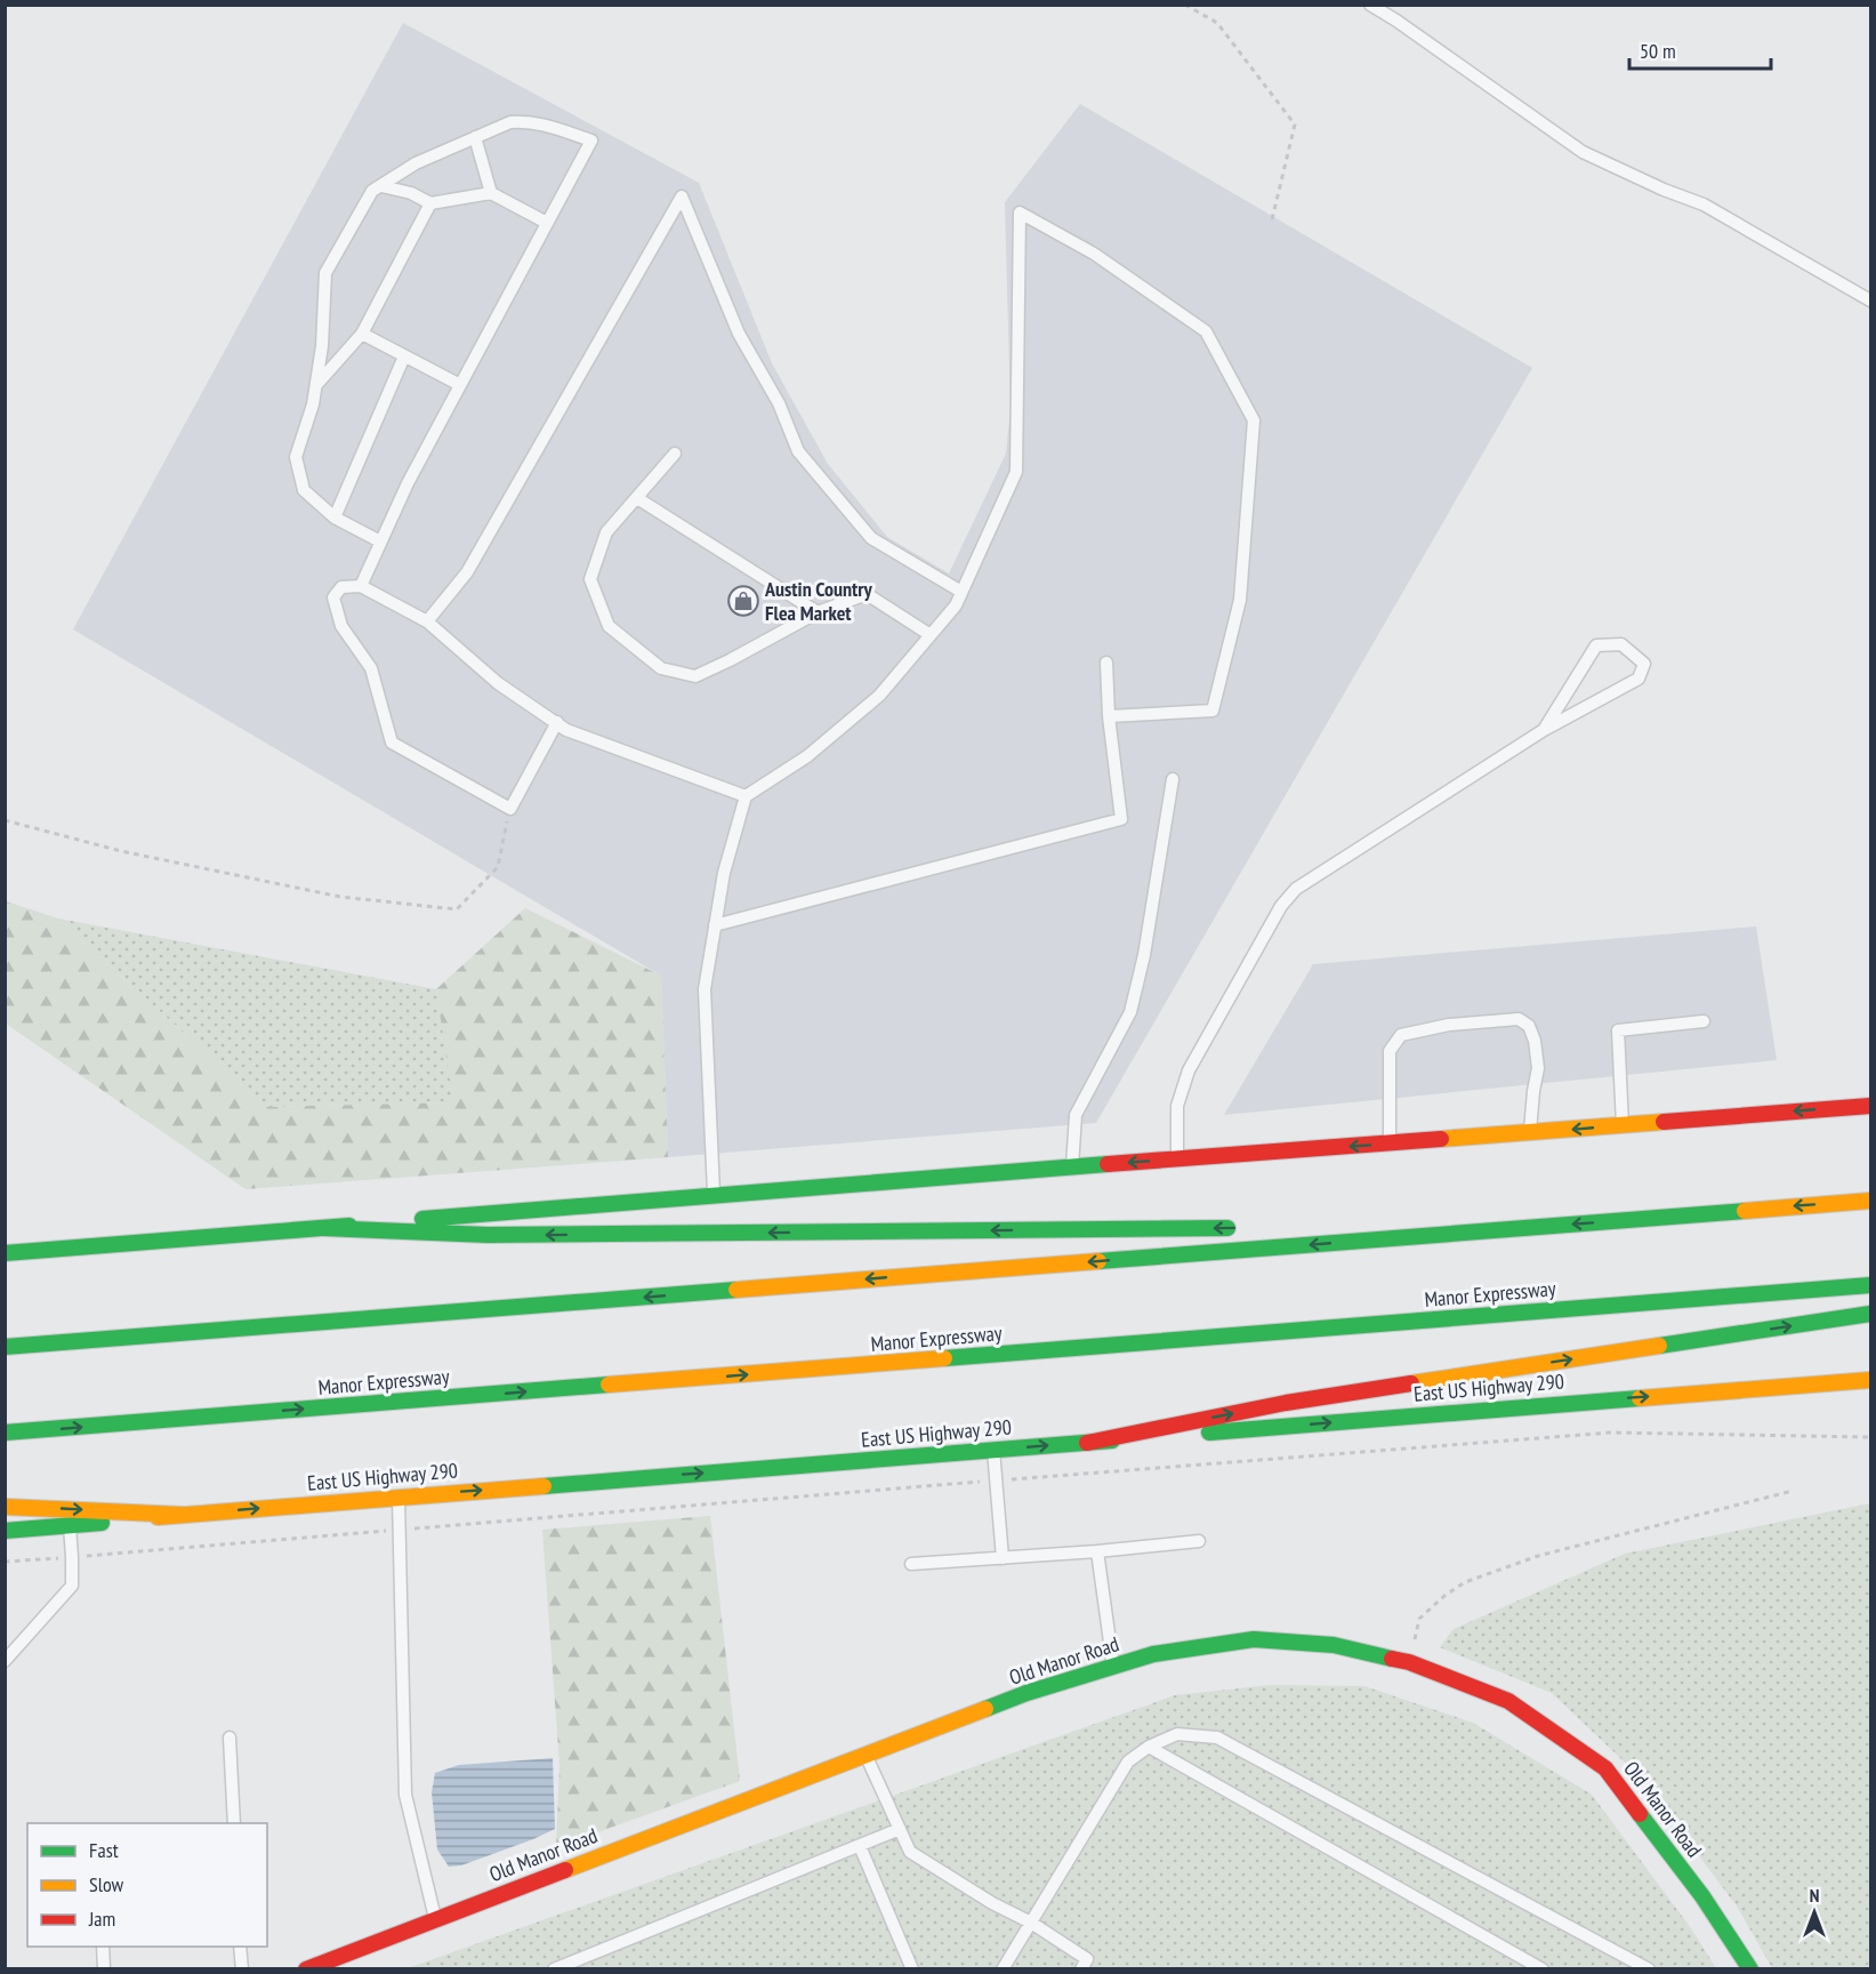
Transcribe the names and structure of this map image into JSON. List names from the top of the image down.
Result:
{
  "streets": {
    "main road": ["Manor Expressway", "East US Highway 290", "Old Manor Road"]
  },
  "places": {
    "shop": ["Austin Country Flea Market"]
  },
  "legend": ["Fast", "Slow", "Jam"],
  "scale_bar": "50 m",
  "north": "top"
}
